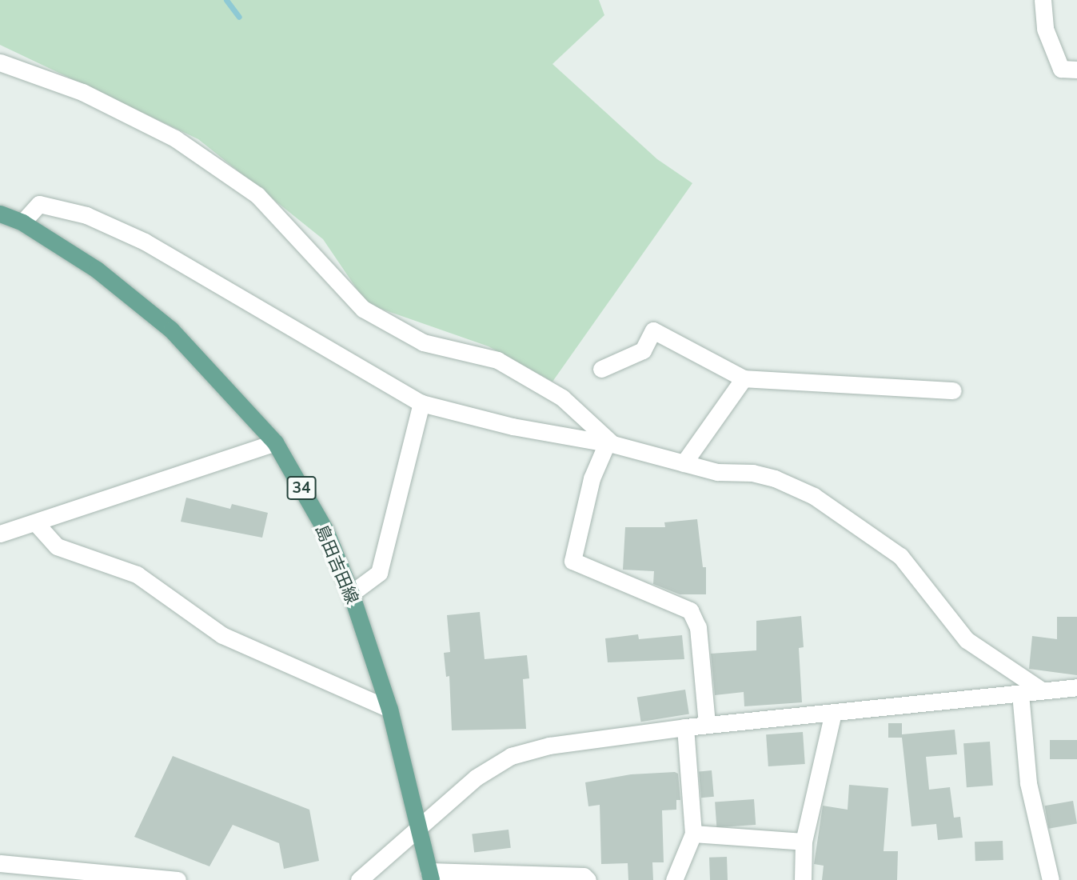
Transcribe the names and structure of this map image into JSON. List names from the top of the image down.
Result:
{
  "streets": {
    "main road": ["34", "島田吉田線"]
  }
}
